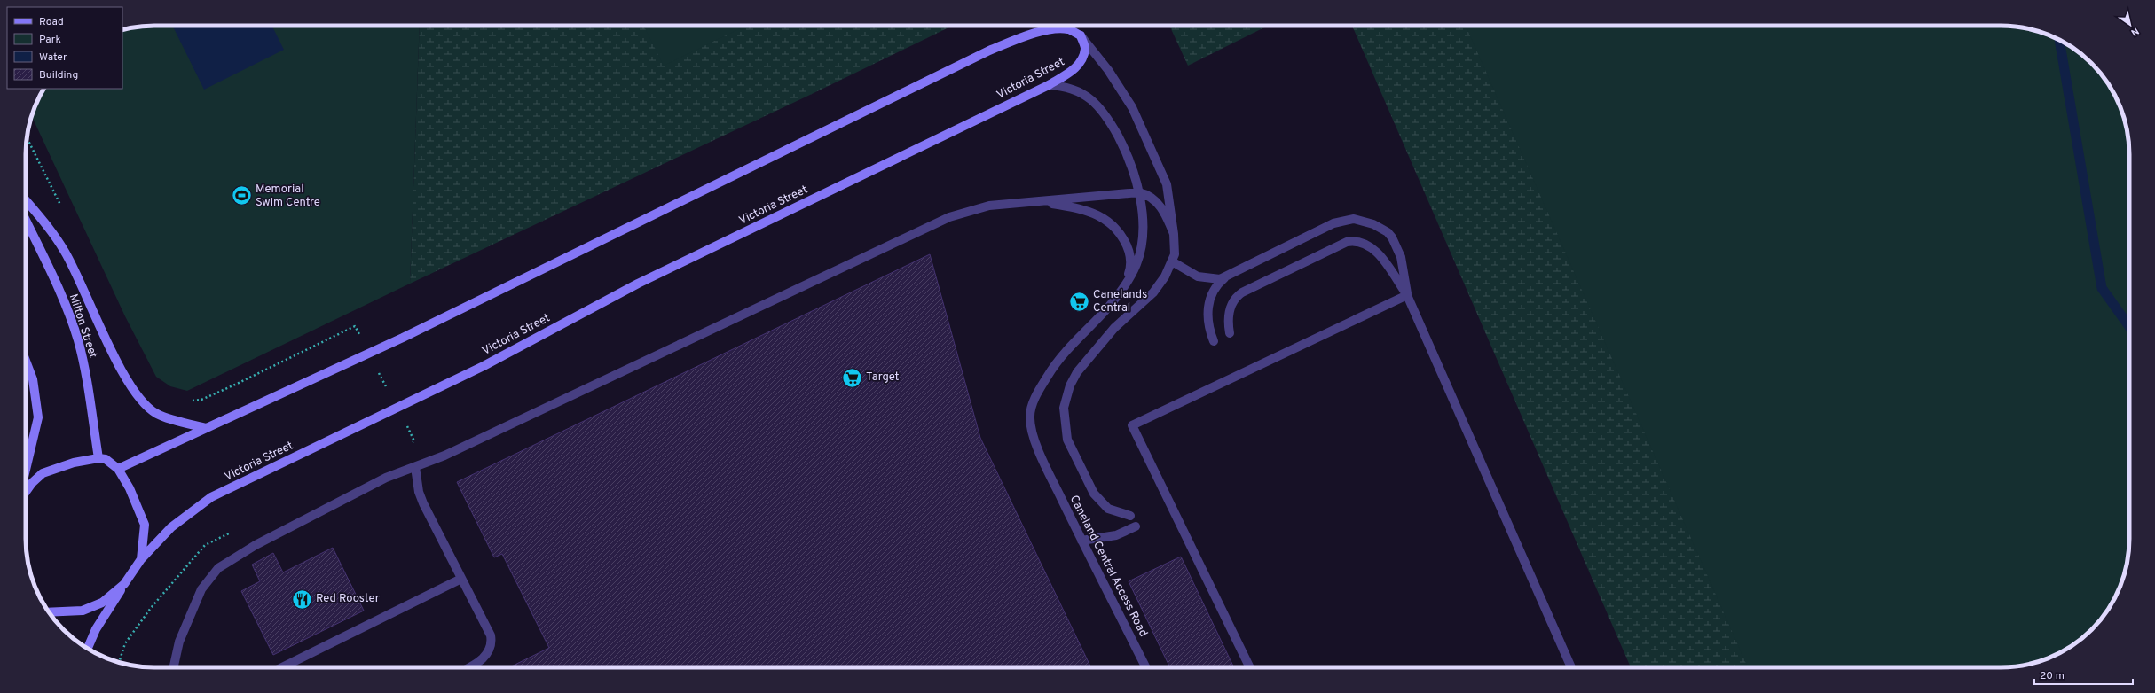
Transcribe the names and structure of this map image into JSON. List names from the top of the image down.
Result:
{
  "streets": {
    "street": ["Victoria Street", "Milton Street"],
    "lane": ["Caneland Central Access Road"]
  },
  "places": {
    "sports": ["Memorial Swim Centre"],
    "supermarket": ["Canelands Central", "Target"],
    "restaurant": ["Red Rooster"]
  },
  "legend": [
    "Road",
    "Park",
    "Water",
    "Building"
  ],
  "scale_bar": "20 m",
  "north": "bottom right"
}
